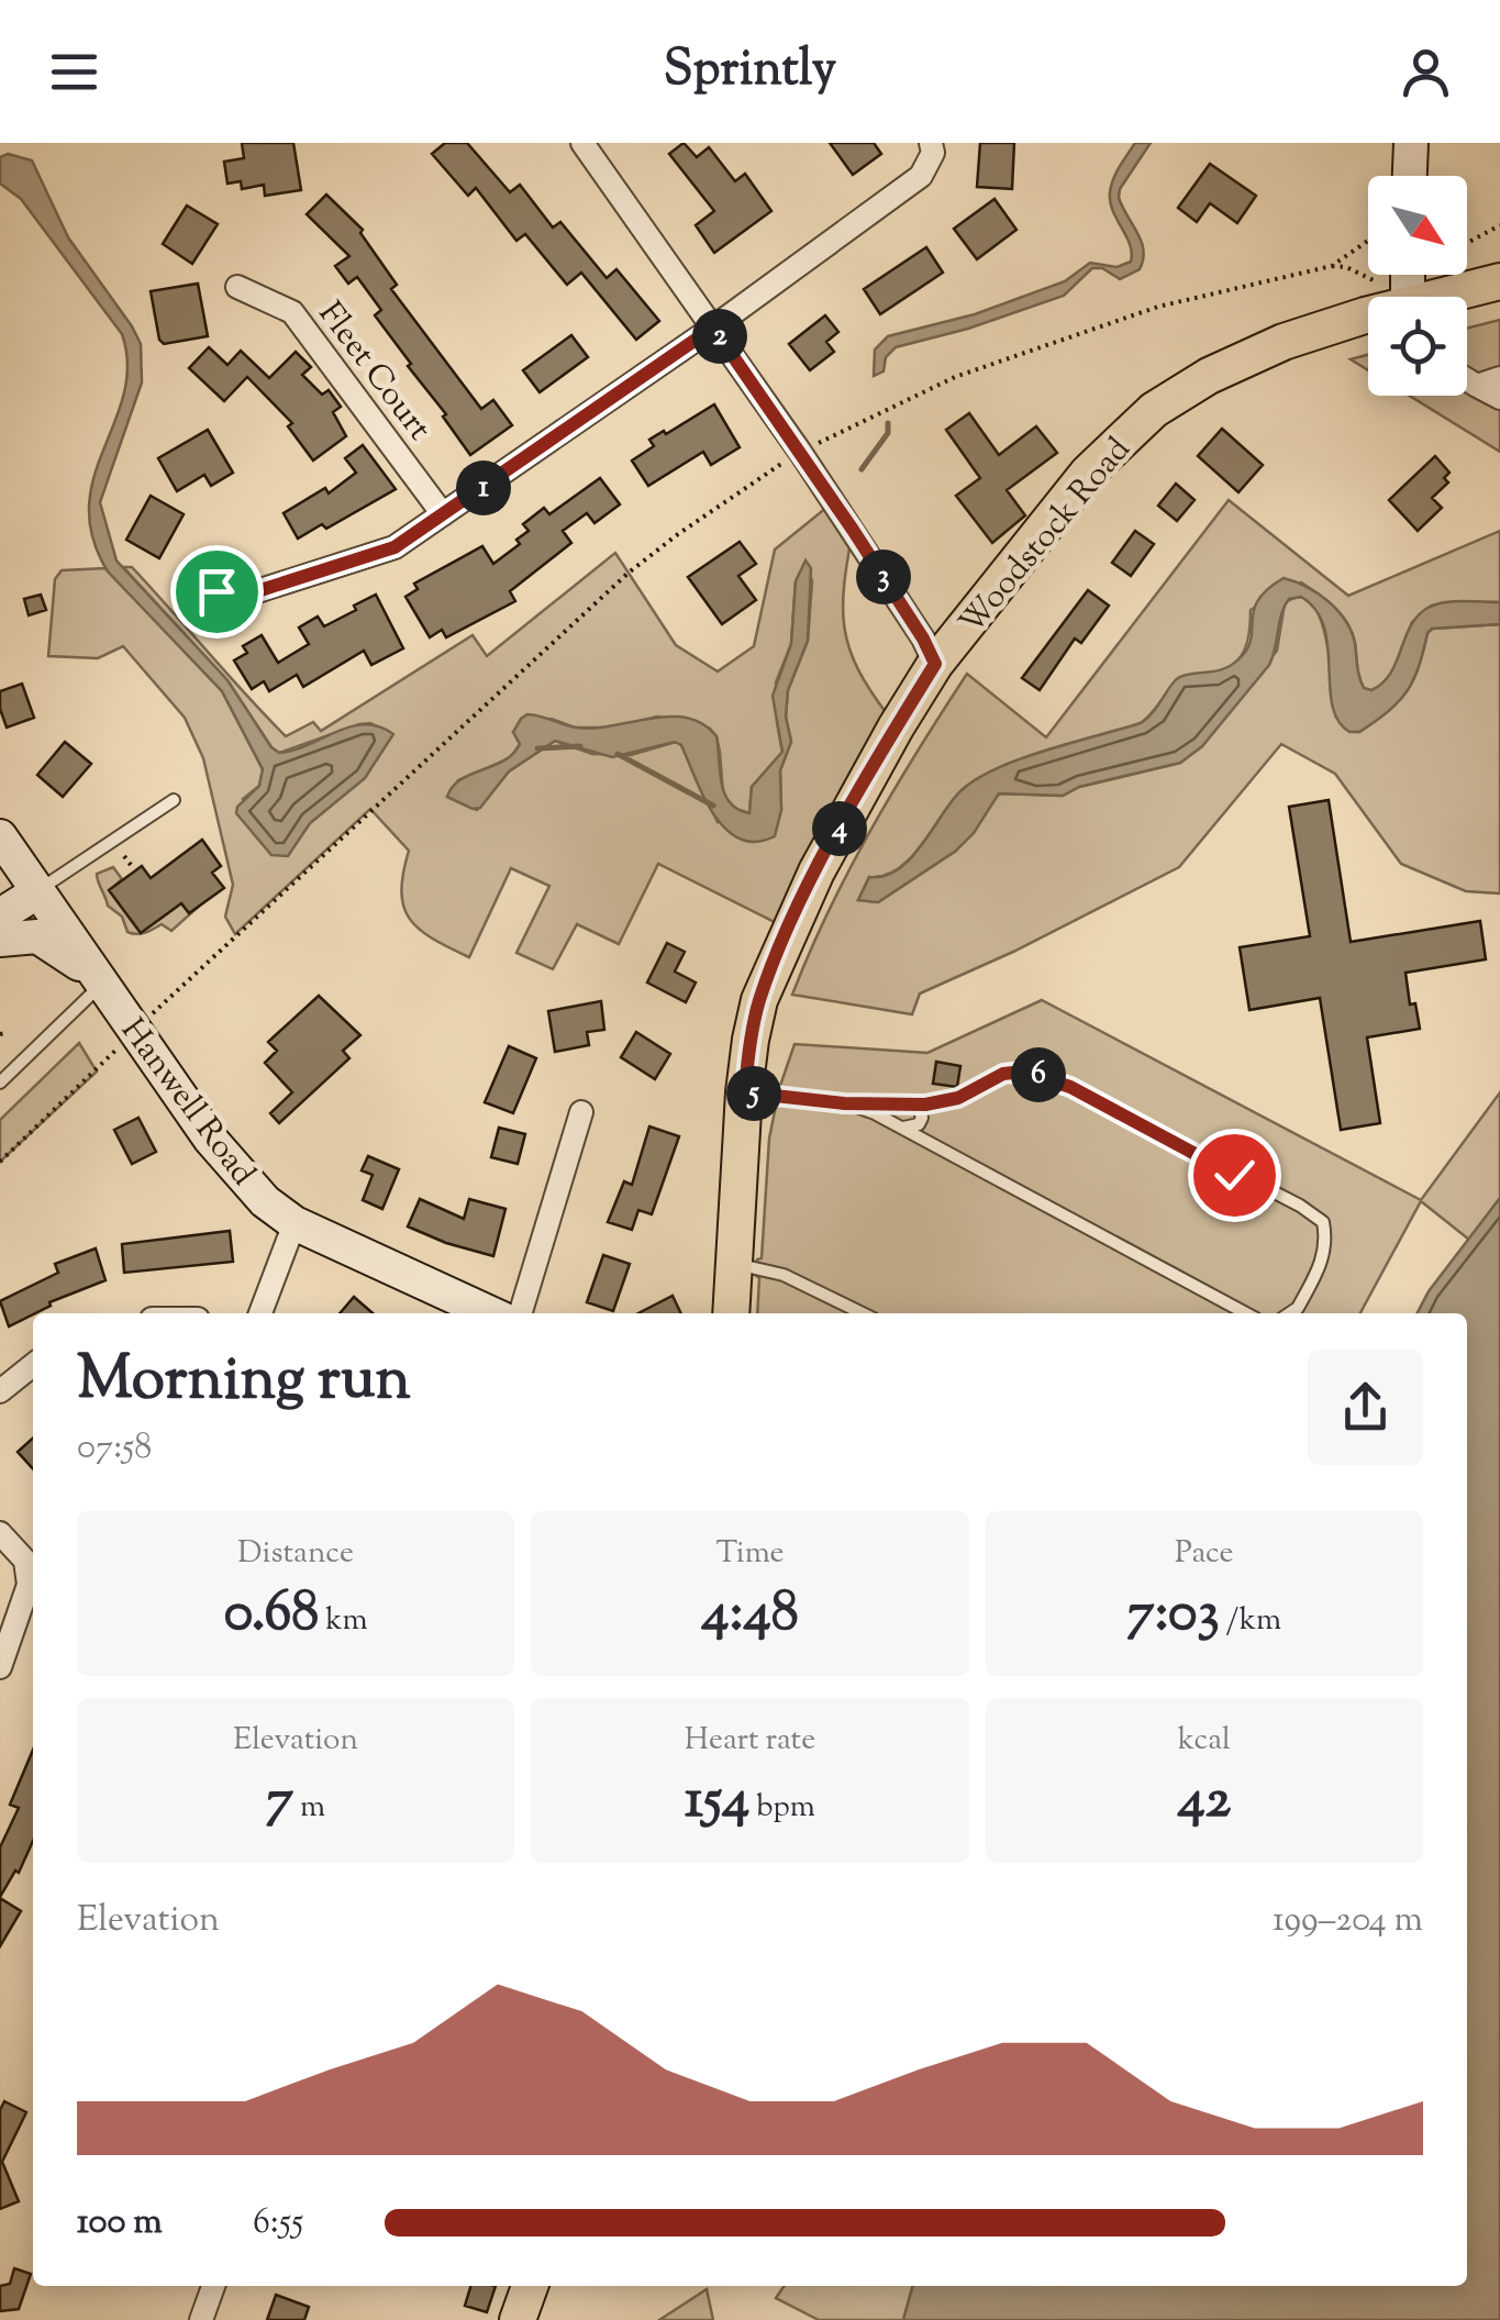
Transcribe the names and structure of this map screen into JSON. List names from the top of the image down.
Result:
{
  "streets": {
    "main road": ["Woodstock Road", "Hanwell Road"],
    "street": ["Fleet Court"]
  },
  "north": "bottom right",
  "page": {
    "header": "Sprintly",
    "pins": [
      "2",
      "1",
      "3",
      "4",
      "6",
      "5"
    ],
    "heading": ["Morning run", "07:58"],
    "stats": [
      ["Distance", "0.68 km"],
      ["Time", "4:48"],
      ["Pace", "7:03 /km"],
      ["Elevation", "7 m"],
      ["Heart rate", "154 bpm"],
      ["kcal", "42"]
    ],
    "chart": ["Elevation", "199–204 m"],
    "list": [
      {
        "name": "100 m",
        "note": "6:55"
      }
    ]
  }
}
